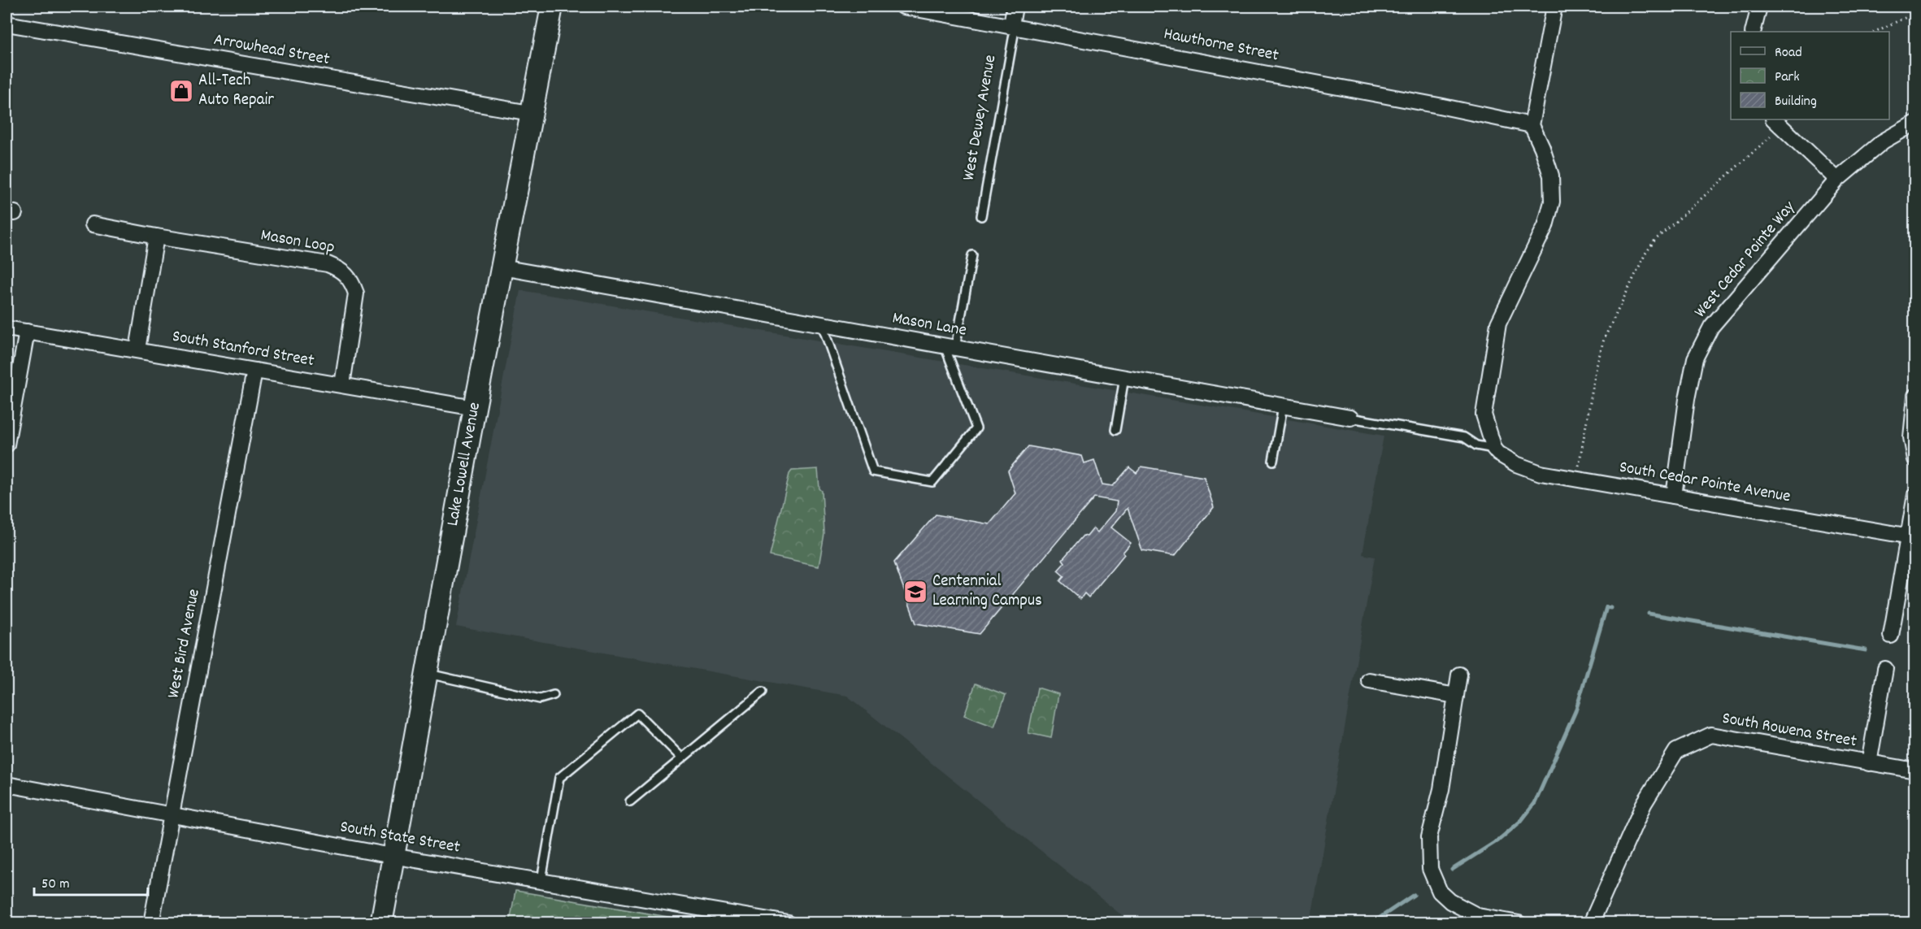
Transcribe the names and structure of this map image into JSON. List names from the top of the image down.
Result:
{
  "streets": {
    "main road": ["Lake Lowell Avenue"],
    "street": [
      "Hawthorne Street",
      "Arrowhead Street",
      "West Dewey Avenue",
      "Mason Loop",
      "West Cedar Pointe Way",
      "Mason Lane",
      "South Stanford Street",
      "South Cedar Pointe Avenue",
      "West Bird Avenue",
      "South Rowena Street",
      "South State Street"
    ]
  },
  "crossings": [
    ["Hawthorne Street", "West Dewey Avenue"],
    ["Arrowhead Street", "Lake Lowell Avenue"],
    ["Mason Loop", "South Stanford Street"],
    ["West Cedar Pointe Way", "South Cedar Pointe Avenue"],
    ["Mason Lane", "Lake Lowell Avenue"],
    ["South Stanford Street", "Lake Lowell Avenue"],
    ["South Stanford Street", "West Bird Avenue"],
    ["Lake Lowell Avenue", "South State Street"],
    ["West Bird Avenue", "South State Street"]
  ],
  "places": {
    "shop": ["All-Tech Auto Repair"],
    "school or university": ["Centennial Learning Campus"]
  },
  "legend": ["Road", "Park", "Building"],
  "scale_bar": "50 m"
}
